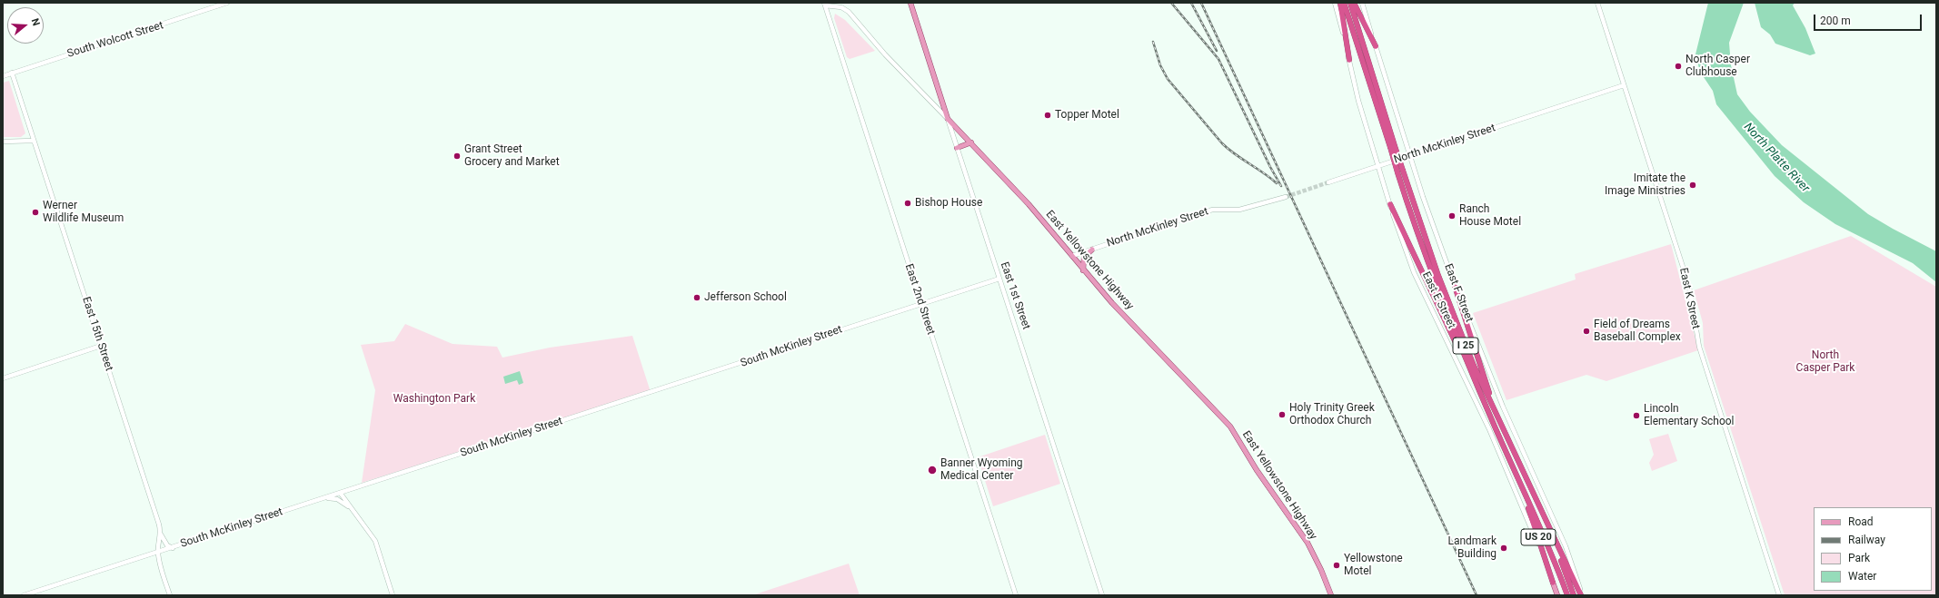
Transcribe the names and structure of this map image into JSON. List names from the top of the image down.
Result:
{
  "streets": {
    "highway": ["I 25", "US 20"],
    "main road": [
      "South Wolcott Street",
      "North McKinley Street",
      "East Yellowstone Highway",
      "East F Street",
      "East 1st Street",
      "East K Street",
      "East 2nd Street",
      "East E Street",
      "East 15th Street",
      "South McKinley Street"
    ]
  },
  "crossings": [
    ["South Wolcott Street", "East 15th Street"],
    ["North McKinley Street", "East Yellowstone Highway"],
    ["North McKinley Street", "East F Street"],
    ["North McKinley Street", "East K Street"],
    ["North McKinley Street", "East E Street"],
    ["East Yellowstone Highway", "East 1st Street"],
    ["East Yellowstone Highway", "East 2nd Street"],
    ["East F Street", "US 20"],
    ["East 1st Street", "South McKinley Street"],
    ["East 2nd Street", "South McKinley Street"],
    ["East E Street", "US 20"],
    ["East 15th Street", "South McKinley Street"],
    ["I 25", "US 20"]
  ],
  "water": ["North Platte River"],
  "parks": ["North Casper Park", "Washington Park"],
  "places": [
    "North Casper Clubhouse",
    "Topper Motel",
    "Grant Street Grocery and Market",
    "Imitate the Image Ministries",
    "Bishop House",
    "Werner Wildlife Museum",
    "Ranch House Motel",
    "Jefferson School",
    "Field of Dreams Baseball Complex",
    "Holy Trinity Greek Orthodox Church",
    "Lincoln Elementary School",
    "Banner Wyoming Medical Center",
    "Landmark Building",
    "Yellowstone Motel"
  ],
  "legend": [
    "Road",
    "Railway",
    "Park",
    "Water"
  ],
  "scale_bar": "200 m",
  "north": "right"
}
